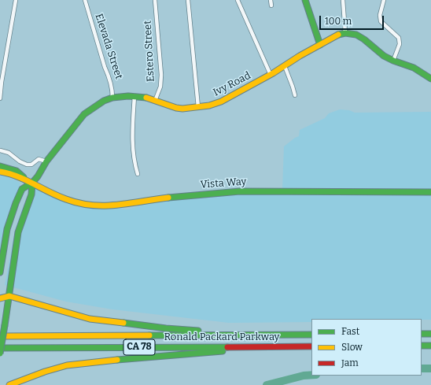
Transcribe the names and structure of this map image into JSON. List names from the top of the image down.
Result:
{
  "streets": {
    "main road": [
      "Ivy Road",
      "Vista Way",
      "Ronald Packard Parkway",
      "CA 78"
    ],
    "street": ["Elevada Street", "Estero Street"]
  },
  "crossings": [
    ["Elevada Street", "Ivy Road"],
    ["Estero Street", "Ivy Road"],
    ["Ivy Road", "Vista Way"]
  ],
  "legend": ["Fast", "Slow", "Jam"],
  "scale_bar": "100 m"
}
